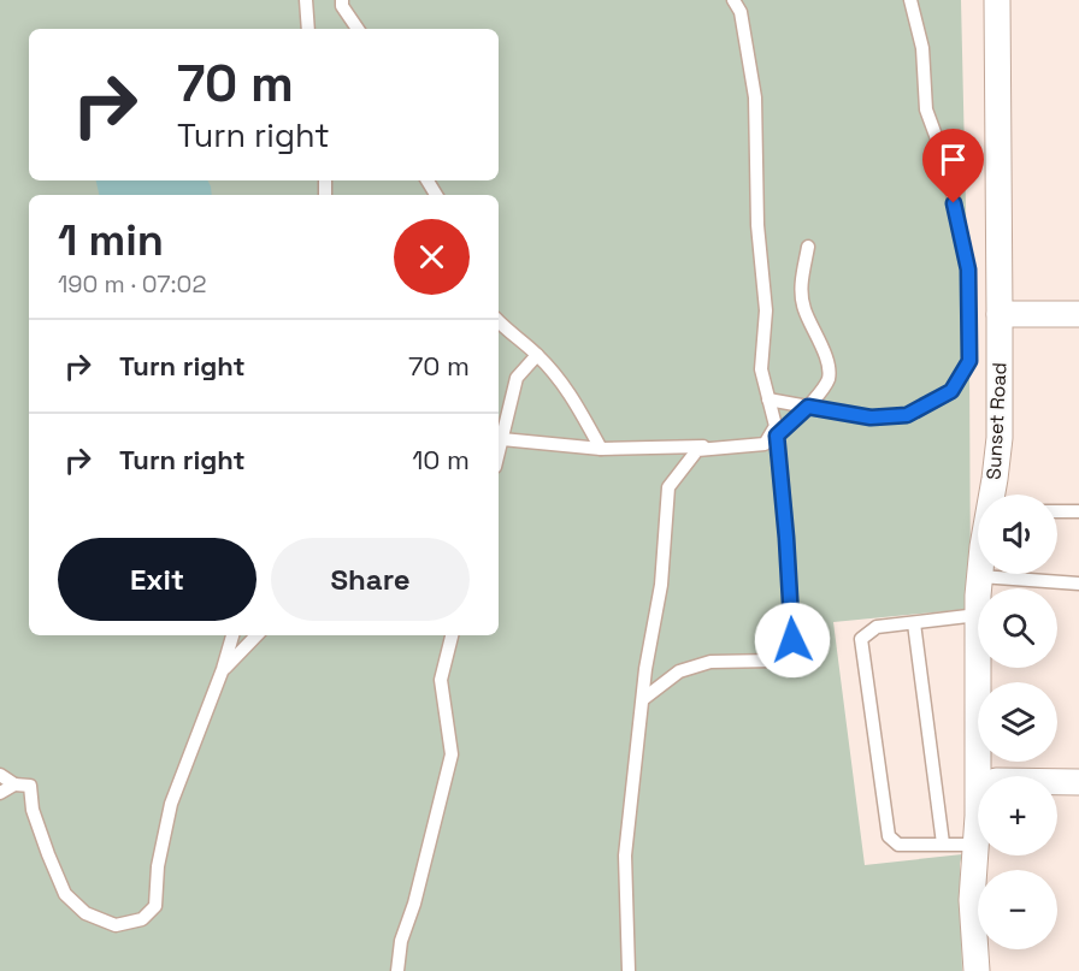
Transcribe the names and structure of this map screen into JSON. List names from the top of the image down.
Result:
{
  "streets": {
    "street": ["Sunset Road"]
  },
  "page": {
    "turn": ["70 m", "Turn right"],
    "heading": ["1 min", "190 m · 07:02"],
    "list": [
      {
        "name": "Turn right",
        "value": "70 m"
      },
      {
        "name": "Turn right",
        "value": "10 m"
      }
    ],
    "map_buttons": ["+", "−"],
    "buttons": ["Exit", "Share"]
  }
}
